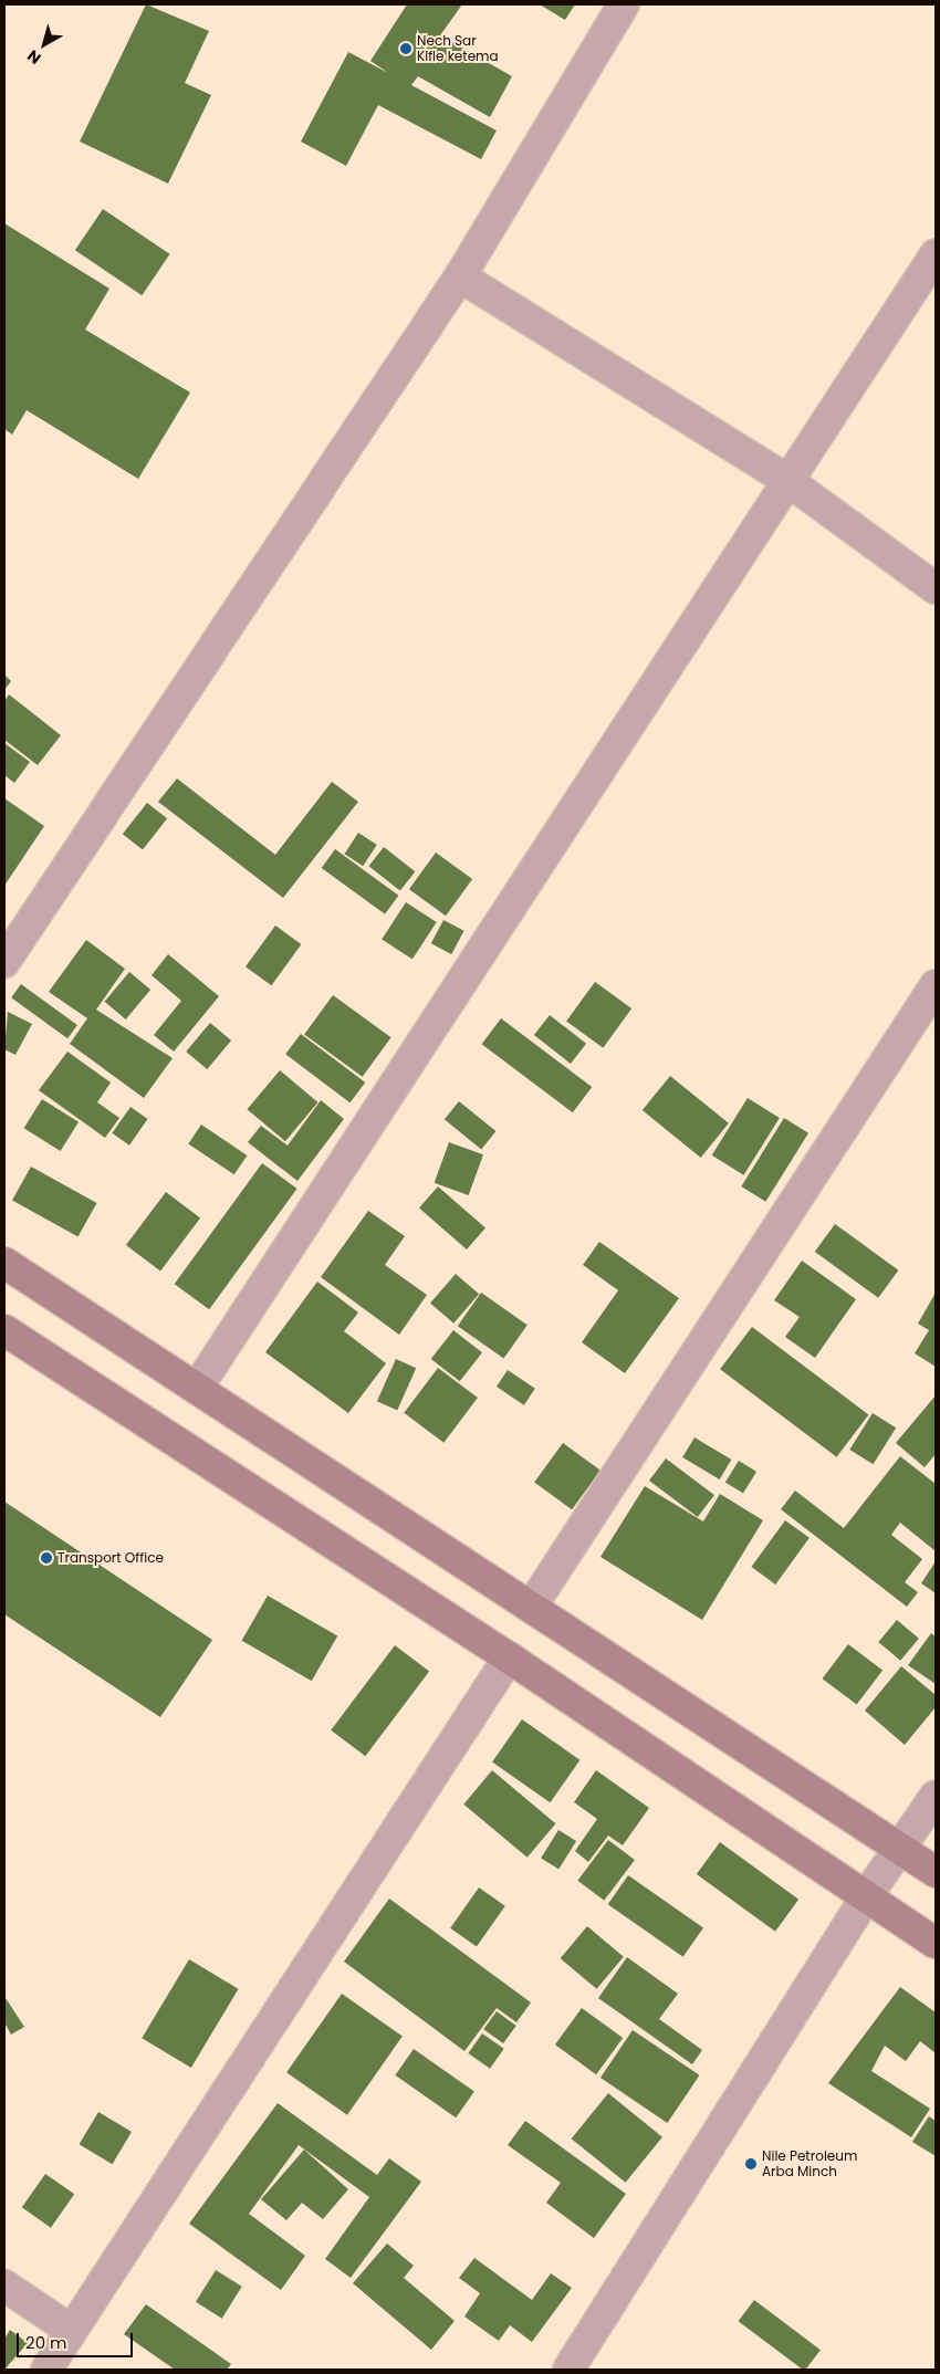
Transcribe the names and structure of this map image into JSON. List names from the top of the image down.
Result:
{
  "places": ["Nech Sar KIfle ketema", "Transport Office", "Nile Petroleum Arba Minch"],
  "scale_bar": "20 m",
  "north": "bottom left"
}
